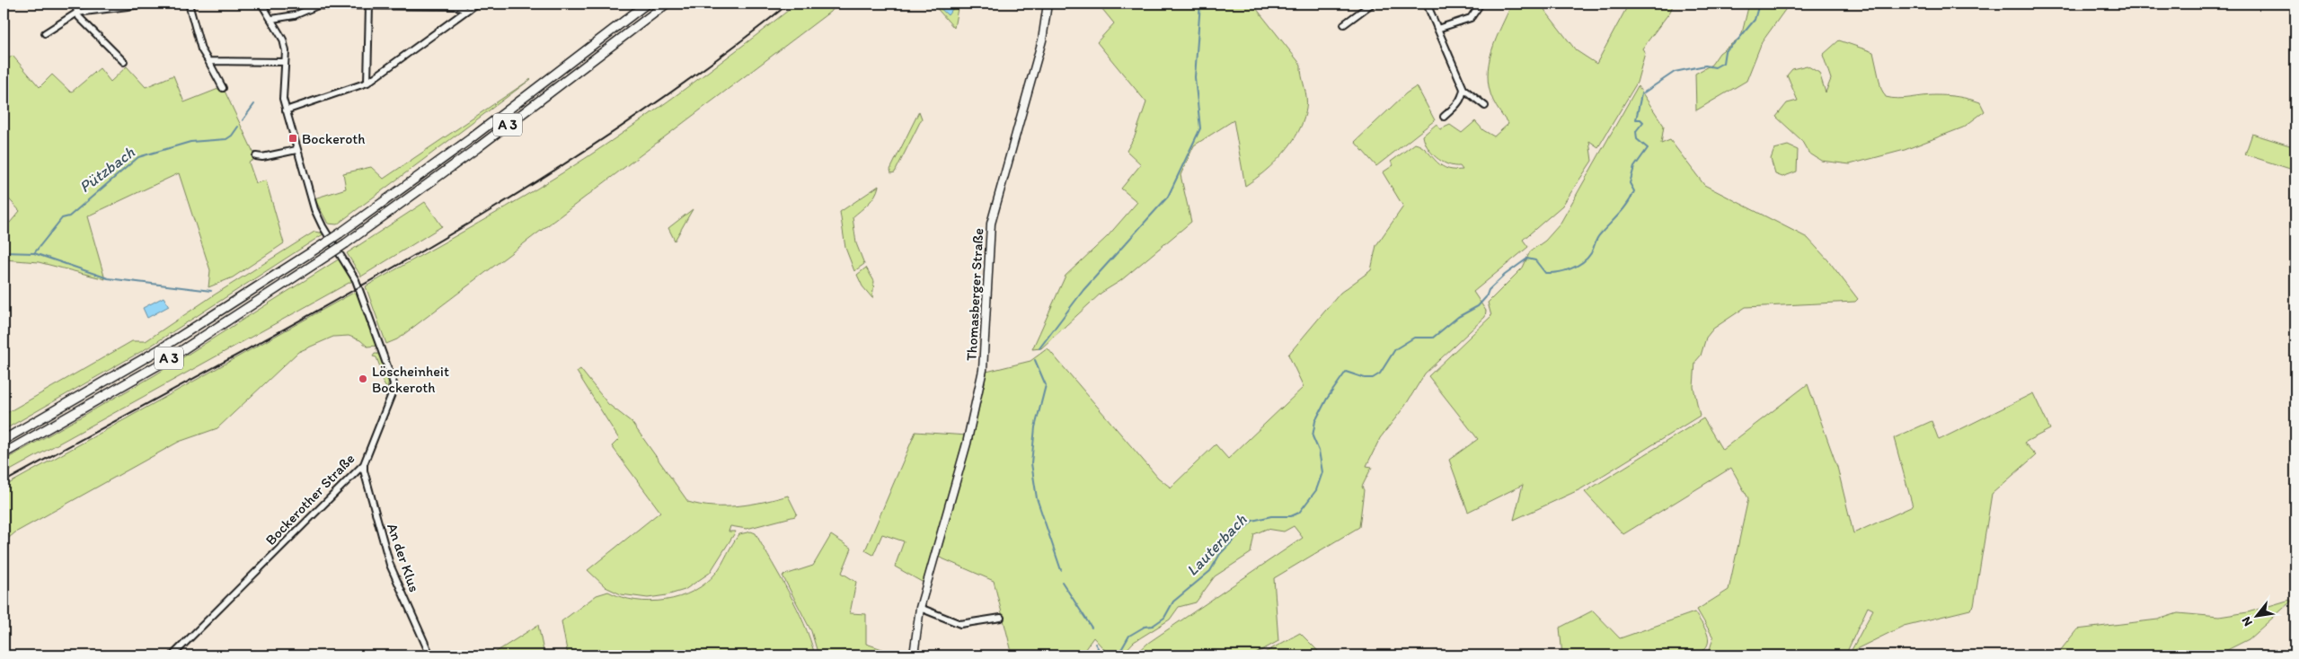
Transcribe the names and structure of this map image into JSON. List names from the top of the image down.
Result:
{
  "streets": {
    "highway": ["A 3"],
    "main road": ["Thomasberger Straße"],
    "street": ["Bockerother Straße", "An der Klus"]
  },
  "crossings": [
    ["Bockerother Straße", "An der Klus"]
  ],
  "water": ["Pützbach", "Lauterbach"],
  "places": {
    "transit": ["Bockeroth"],
    "other": ["Löscheinheit Bockeroth"]
  },
  "north": "bottom left"
}
